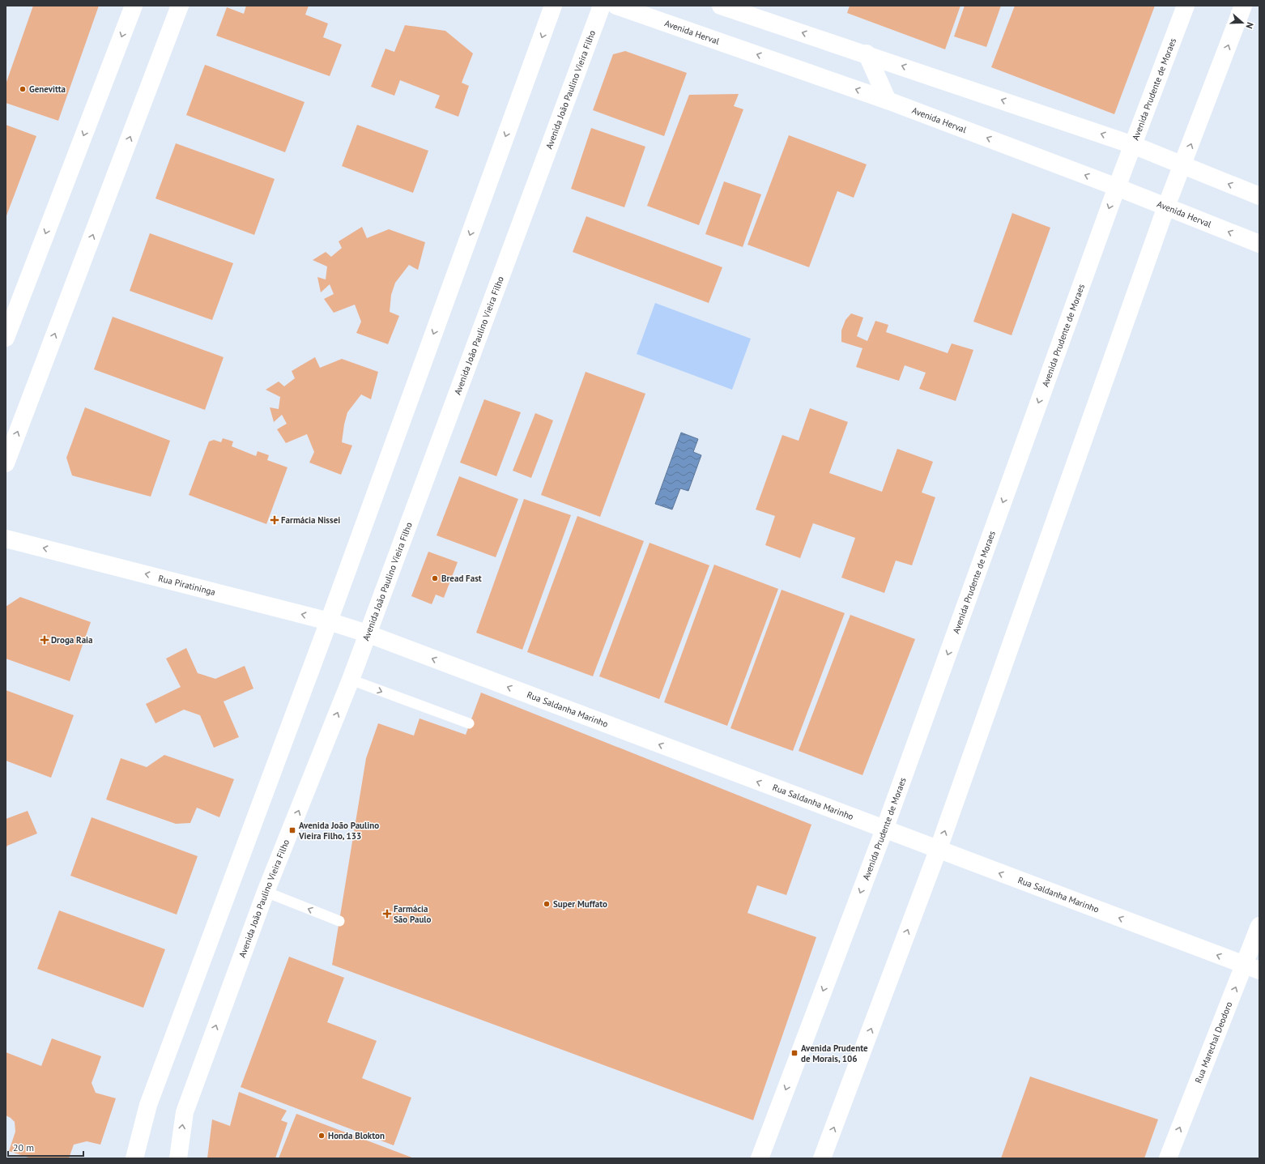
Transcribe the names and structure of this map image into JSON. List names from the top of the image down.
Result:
{
  "streets": {
    "main road": [
      "Avenida Herval",
      "Avenida Prudente de Moraes",
      "Avenida João Paulino Vieira Filho",
      "Rua Piratininga",
      "Rua Saldanha Marinho",
      "Rua Marechal Deodoro"
    ]
  },
  "crossings": [
    ["Avenida Herval", "Avenida Prudente de Moraes"],
    ["Avenida Prudente de Moraes", "Rua Saldanha Marinho"],
    ["Avenida João Paulino Vieira Filho", "Rua Piratininga"],
    ["Avenida João Paulino Vieira Filho", "Rua Saldanha Marinho"],
    ["Rua Piratininga", "Rua Saldanha Marinho"],
    ["Rua Saldanha Marinho", "Rua Marechal Deodoro"]
  ],
  "one_way": ["Rua Piratininga", "Rua Saldanha Marinho", "Rua Marechal Deodoro"],
  "places": {
    "other": [
      "Genevitta",
      "Bread Fast",
      "Super Muffato",
      "Honda Blokton"
    ],
    "health": ["Farmácia Nissei", "Droga Raia", "Farmácia São Paulo"],
    "transit": ["Avenida João Paulino Vieira Filho, 133", "Avenida Prudente de Morais, 106"]
  },
  "scale_bar": "20 m",
  "north": "right"
}
